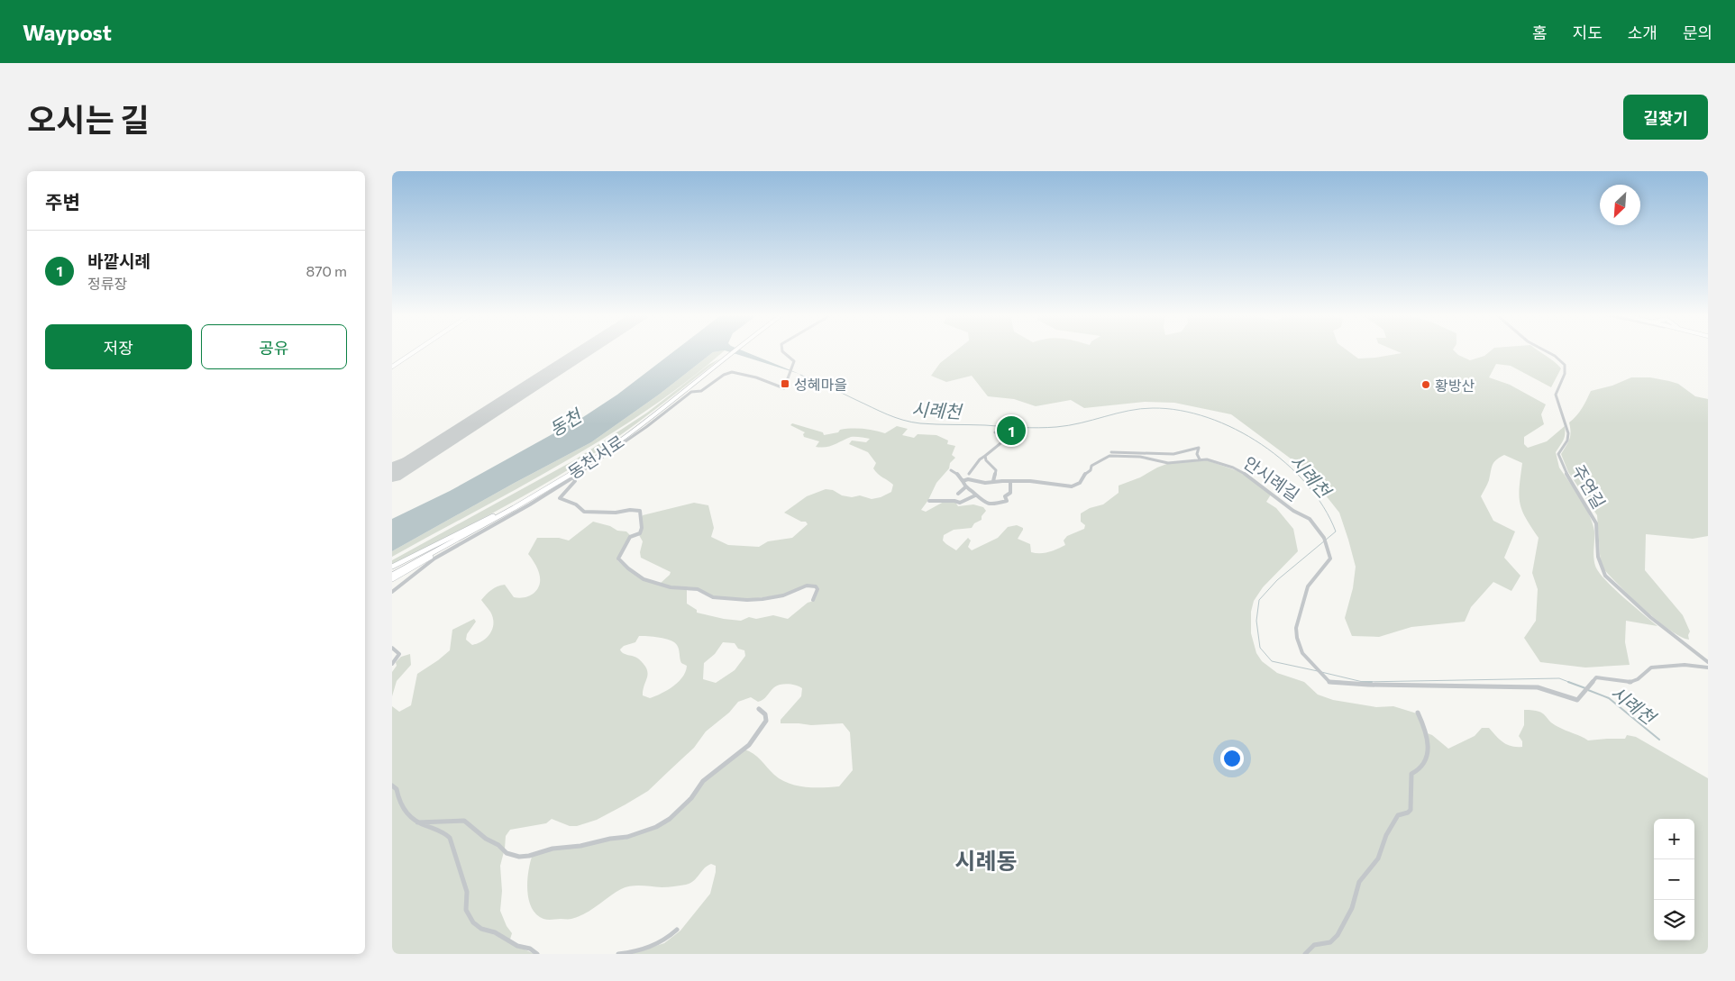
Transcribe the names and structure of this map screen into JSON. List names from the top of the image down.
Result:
{
  "streets": {
    "main road": ["동천서로"],
    "street": ["안시례길", "주연길"]
  },
  "districts": ["시례동"],
  "water": ["시례천", "동천"],
  "places": {
    "transit": ["성혜마을"],
    "other": ["황방산"]
  },
  "north": "bottom left",
  "page": {
    "header": "Waypost",
    "nav": [
      "홈",
      "지도",
      "소개",
      "문의"
    ],
    "title": "오시는 길",
    "buttons": [
      "길찾기",
      ["저장", "공유"]
    ],
    "heading": "주변",
    "list": [
      {
        "mark": "1",
        "name": "바깥시례",
        "note": "정류장",
        "value": "870 m"
      }
    ],
    "pins": "1",
    "map_buttons": ["+", "−"]
  }
}
